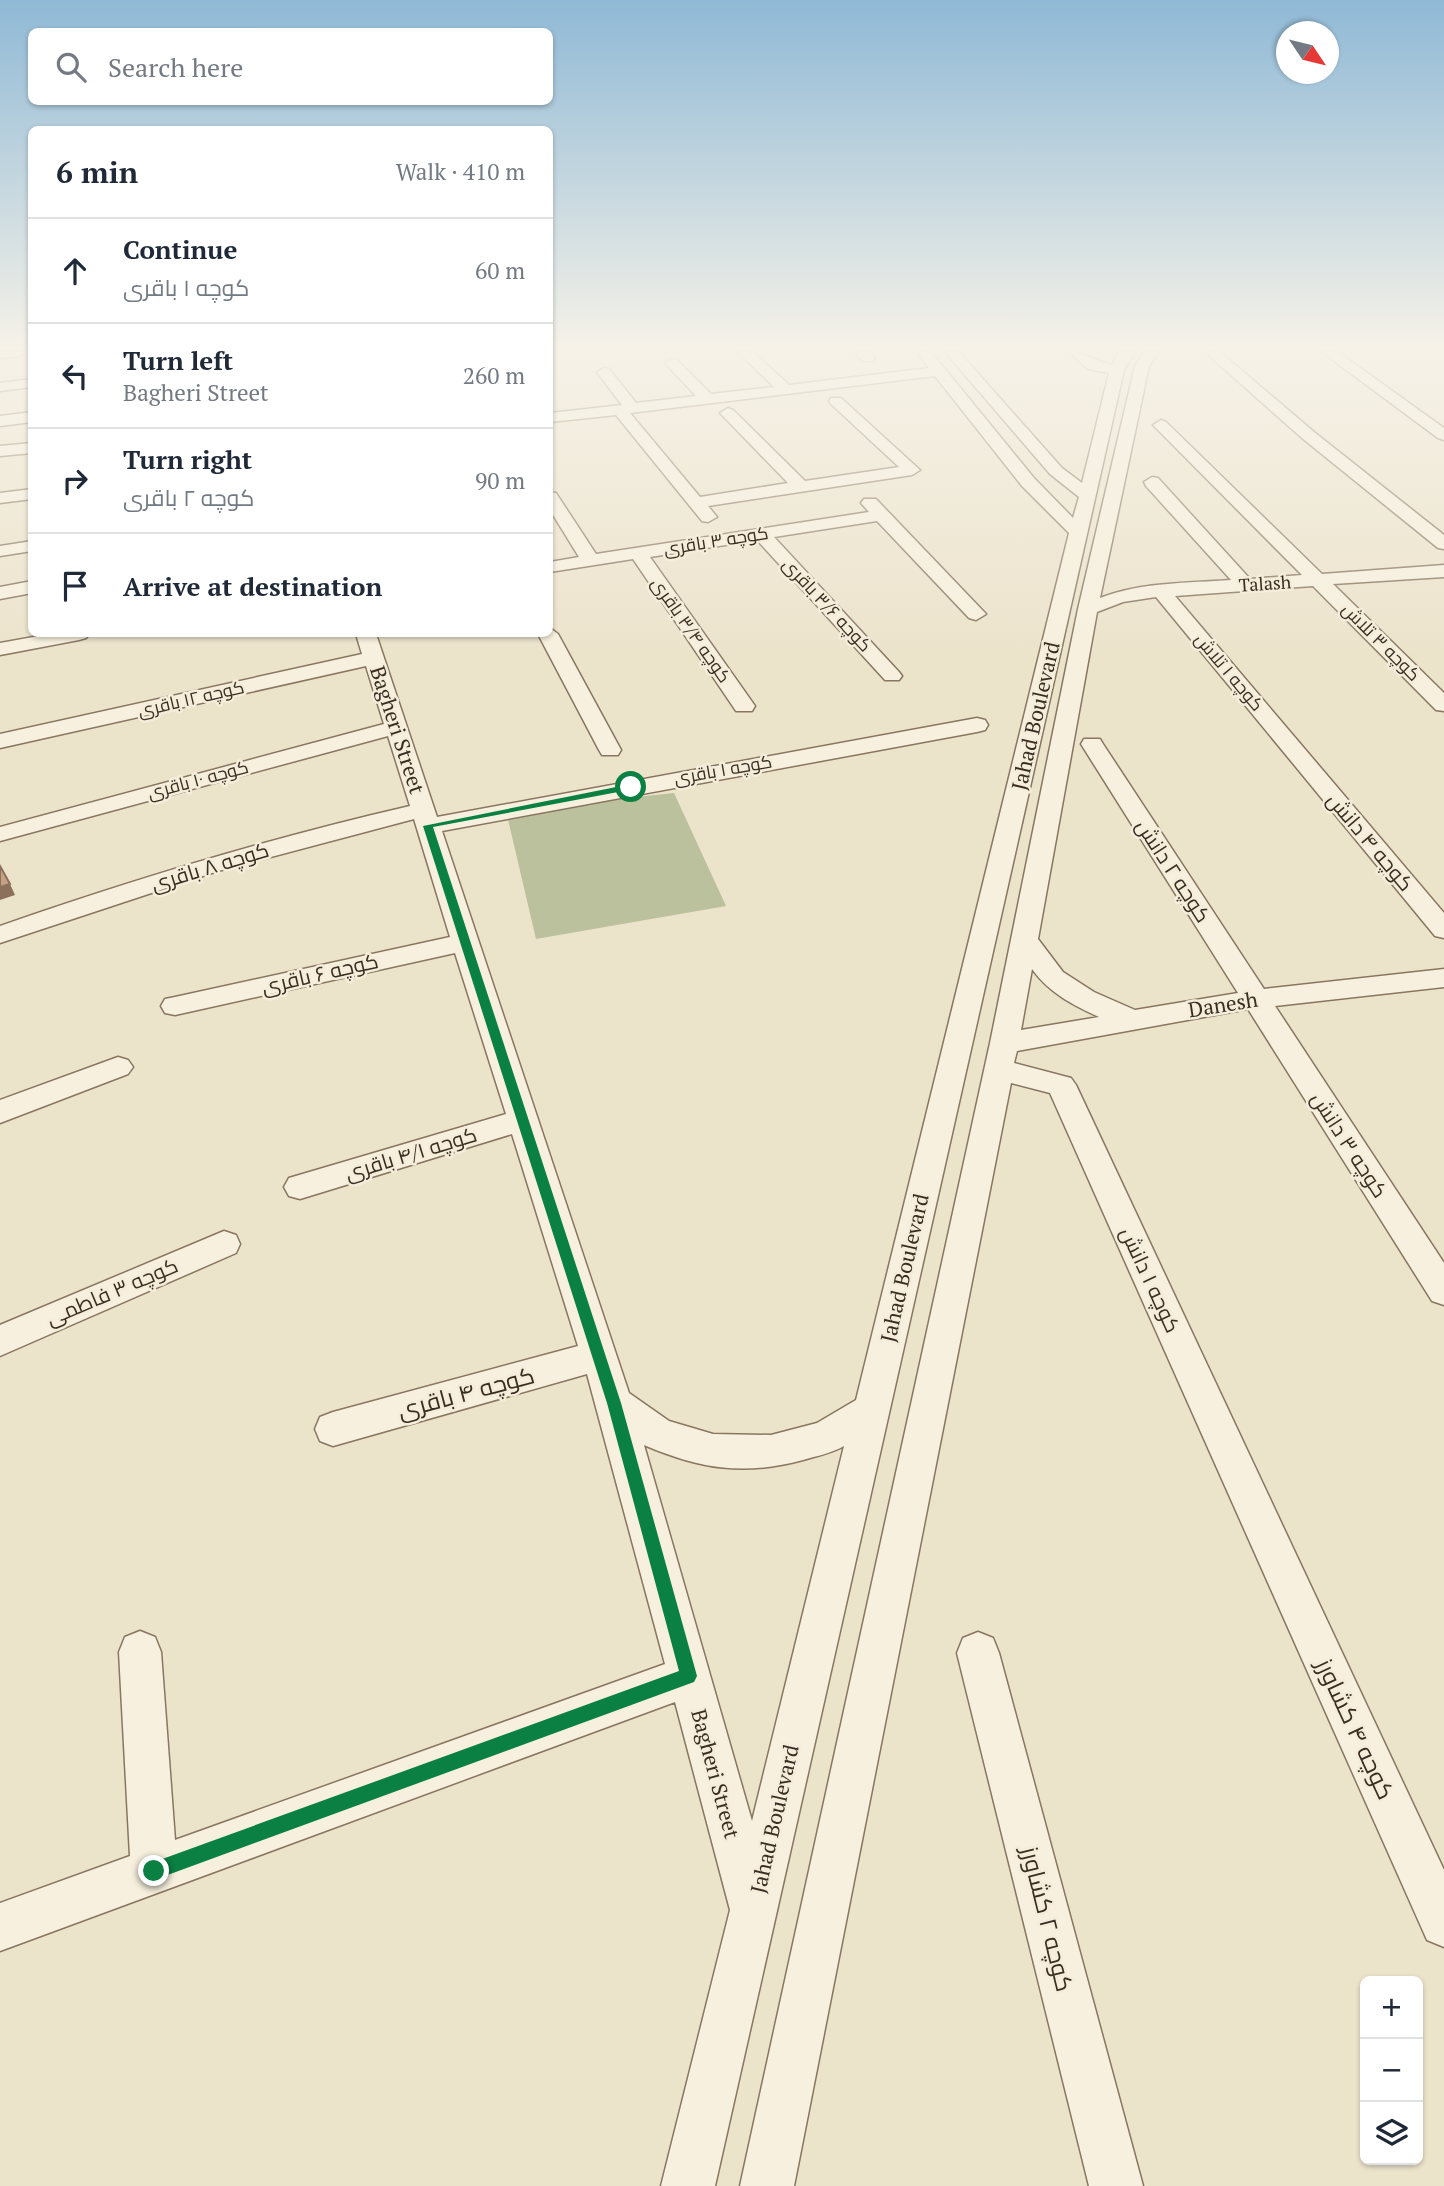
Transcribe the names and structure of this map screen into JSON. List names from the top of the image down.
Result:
{
  "streets": {
    "street": [
      "کوچه ۳ باقری",
      "Talash",
      "کوچه ۳/۶ باقری",
      "کوچه ۳/۴ باقری",
      "کوچه ۳ تلاش",
      "کوچه ۱ تلاش",
      "کوچه ۱۲ باقری",
      "Jahad Boulevard",
      "Bagheri Street",
      "کوچه ۱ باقری",
      "کوچه ۱۰ باقری",
      "کوچه ۴ دانش",
      "کوچه ۸ باقری",
      "کوچه ۲ دانش",
      "کوچه ۶ باقری",
      "Danesh",
      "کوچه ۳ دانش",
      "کوچه ۴/۱ باقری",
      "کوچه ۱ دانش",
      "کوچه ۳ فاطمی",
      "کوچه ۴ باقری",
      "کوچه ۴ کشاورز",
      "کوچه ۲ کشاورز"
    ]
  },
  "crossings": [
    ["کوچه ۳ باقری", "کوچه ۳/۶ باقری"],
    ["کوچه ۳ باقری", "کوچه ۳/۴ باقری"],
    ["Talash", "کوچه ۳ تلاش"],
    ["Talash", "کوچه ۱ تلاش"],
    ["Talash", "Jahad Boulevard"],
    ["کوچه ۱ تلاش", "کوچه ۴ دانش"],
    ["کوچه ۱۲ باقری", "Bagheri Street"],
    ["Jahad Boulevard", "Bagheri Street"],
    ["Jahad Boulevard", "Danesh"],
    ["Jahad Boulevard", "کوچه ۱ دانش"],
    ["Bagheri Street", "کوچه ۱ باقری"],
    ["Bagheri Street", "کوچه ۱۰ باقری"],
    ["Bagheri Street", "کوچه ۸ باقری"],
    ["Bagheri Street", "کوچه ۶ باقری"],
    ["Bagheri Street", "کوچه ۴/۱ باقری"],
    ["Bagheri Street", "کوچه ۴ باقری"],
    ["کوچه ۱ باقری", "کوچه ۸ باقری"],
    ["کوچه ۲ دانش", "Danesh"],
    ["کوچه ۲ دانش", "کوچه ۳ دانش"],
    ["Danesh", "کوچه ۳ دانش"],
    ["Danesh", "کوچه ۱ دانش"],
    ["کوچه ۱ دانش", "کوچه ۴ کشاورز"]
  ],
  "north": "bottom right",
  "page": {
    "search": "Search here",
    "heading": ["6 min", "Walk · 410 m"],
    "list": [
      ["Continue", "کوچه ۱ باقری", "60 m"],
      ["Turn left", "Bagheri Street", "260 m"],
      ["Turn right", "کوچه ۲ باقری", "90 m"],
      "Arrive at destination"
    ],
    "map_buttons": ["+", "−"]
  }
}
